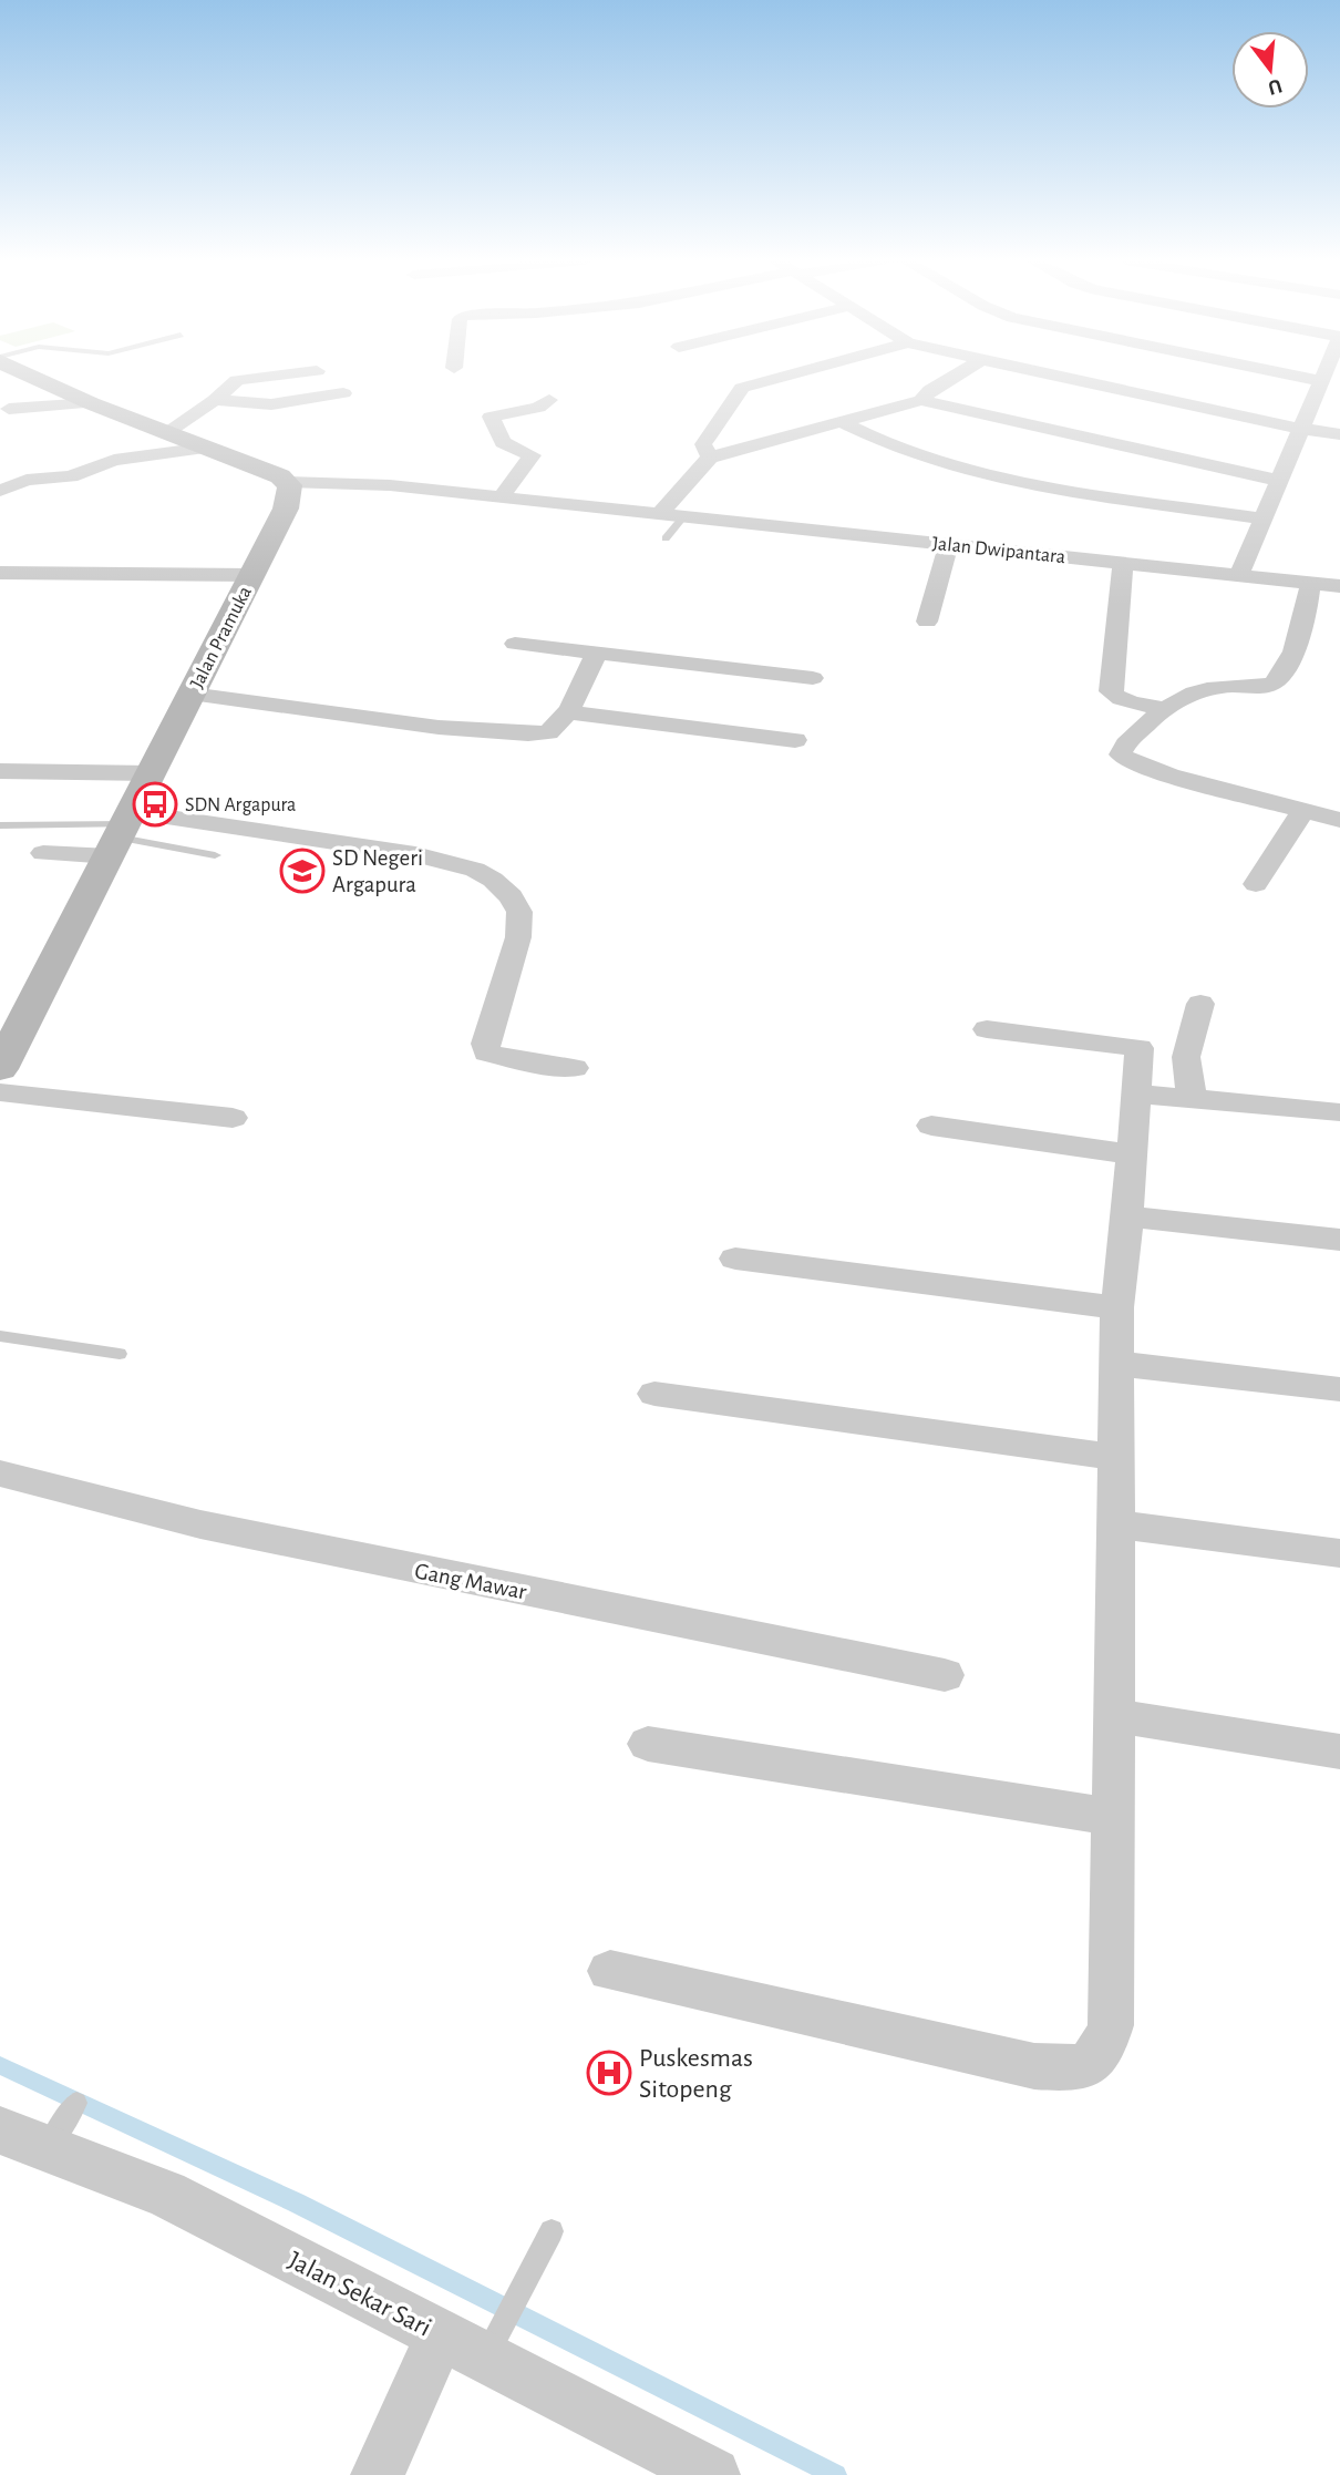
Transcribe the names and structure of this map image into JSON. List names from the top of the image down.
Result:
{
  "streets": {
    "street": [
      "Jalan Dwipantara",
      "Jalan Pramuka",
      "Gang Mawar",
      "Jalan Sekar Sari"
    ]
  },
  "crossings": [
    ["Jalan Dwipantara", "Jalan Pramuka"]
  ],
  "places": {
    "bus stop": ["SDN Argapura"],
    "school or university": ["SD Negeri Argapura"],
    "hospital": ["Puskesmas Sitopeng"]
  },
  "north": "bottom"
}
